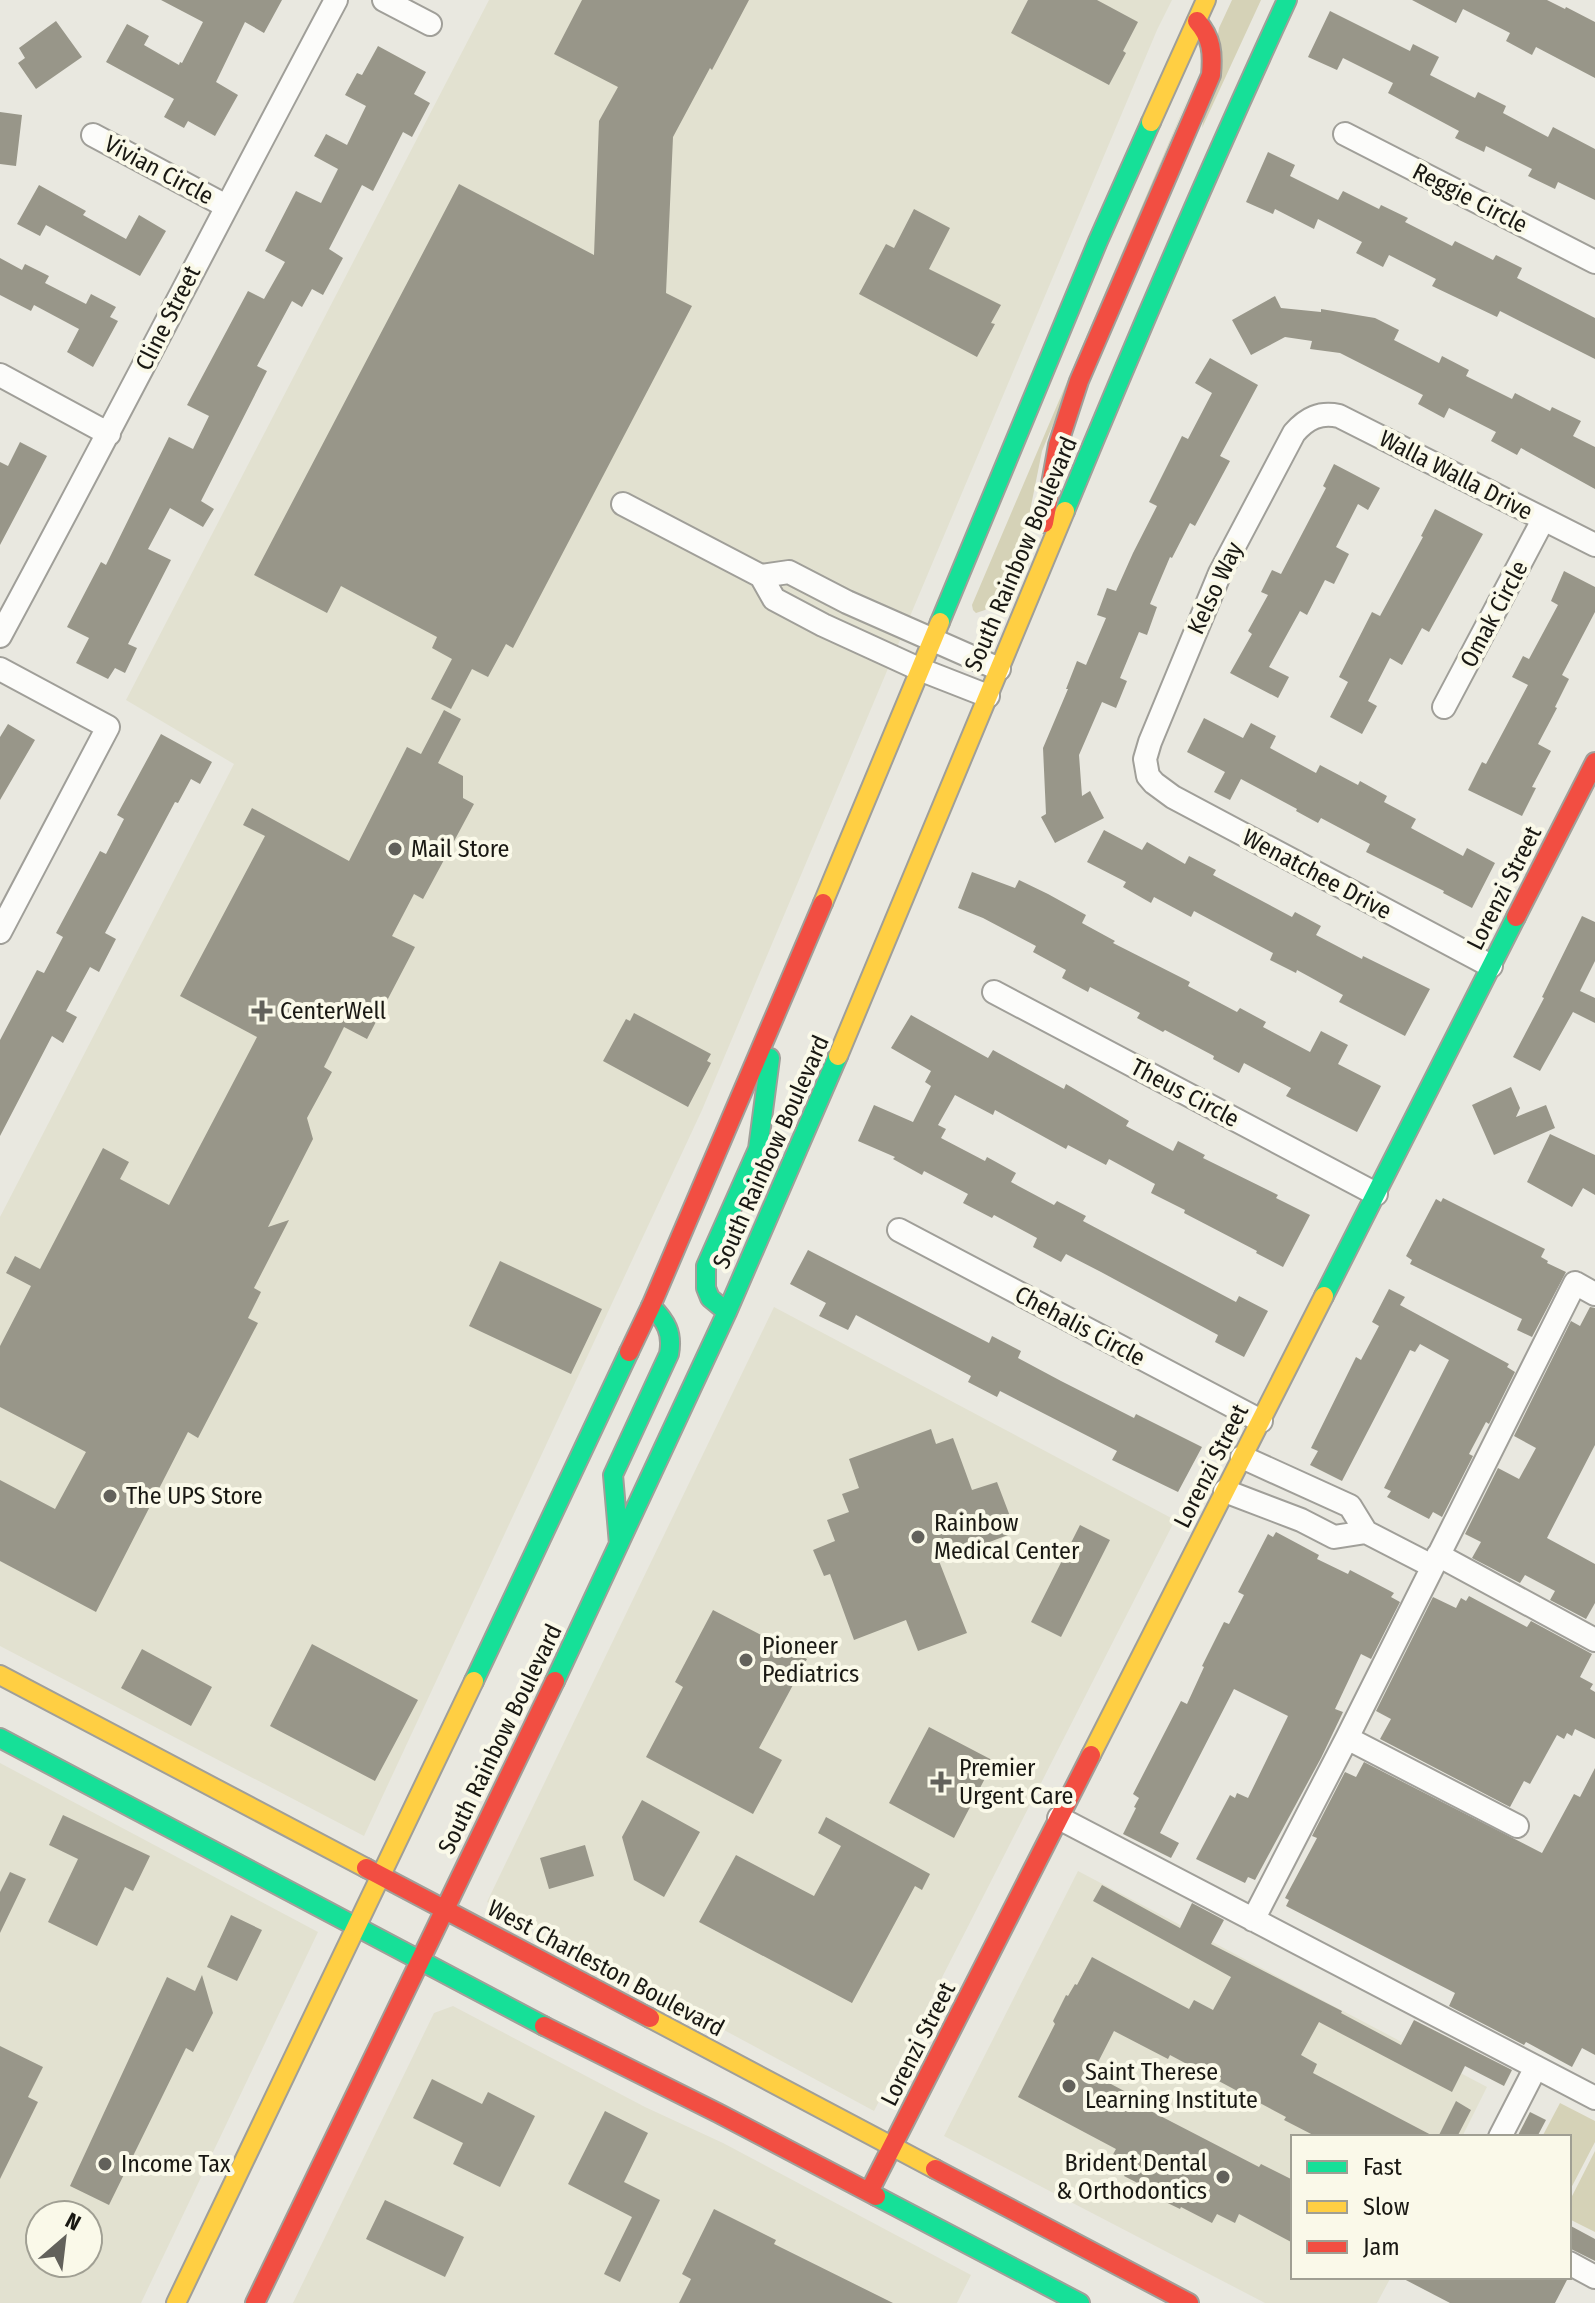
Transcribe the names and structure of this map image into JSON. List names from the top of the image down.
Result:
{
  "streets": {
    "main road": ["South Rainbow Boulevard", "Lorenzi Street", "West Charleston Boulevard"],
    "street": [
      "Vivian Circle",
      "Reggie Circle",
      "Cline Street",
      "Walla Walla Drive",
      "Kelso Way",
      "Omak Circle",
      "Wenatchee Drive",
      "Theus Circle",
      "Chehalis Circle"
    ]
  },
  "crossings": [
    ["Vivian Circle", "Cline Street"],
    ["Walla Walla Drive", "Kelso Way"],
    ["Walla Walla Drive", "Omak Circle"],
    ["South Rainbow Boulevard", "West Charleston Boulevard"],
    ["Kelso Way", "Wenatchee Drive"],
    ["Wenatchee Drive", "Lorenzi Street"],
    ["Lorenzi Street", "Theus Circle"],
    ["Lorenzi Street", "Chehalis Circle"],
    ["Lorenzi Street", "West Charleston Boulevard"]
  ],
  "places": {
    "other": [
      "Mail Store",
      "The UPS Store",
      "Rainbow Medical Center",
      "Pioneer Pediatrics",
      "Saint Therese Learning Institute",
      "Income Tax",
      "Brident Dental & Orthodontics"
    ],
    "health": ["CenterWell", "Premier Urgent Care"]
  },
  "legend": ["Fast", "Slow", "Jam"],
  "north": "top right"
}
